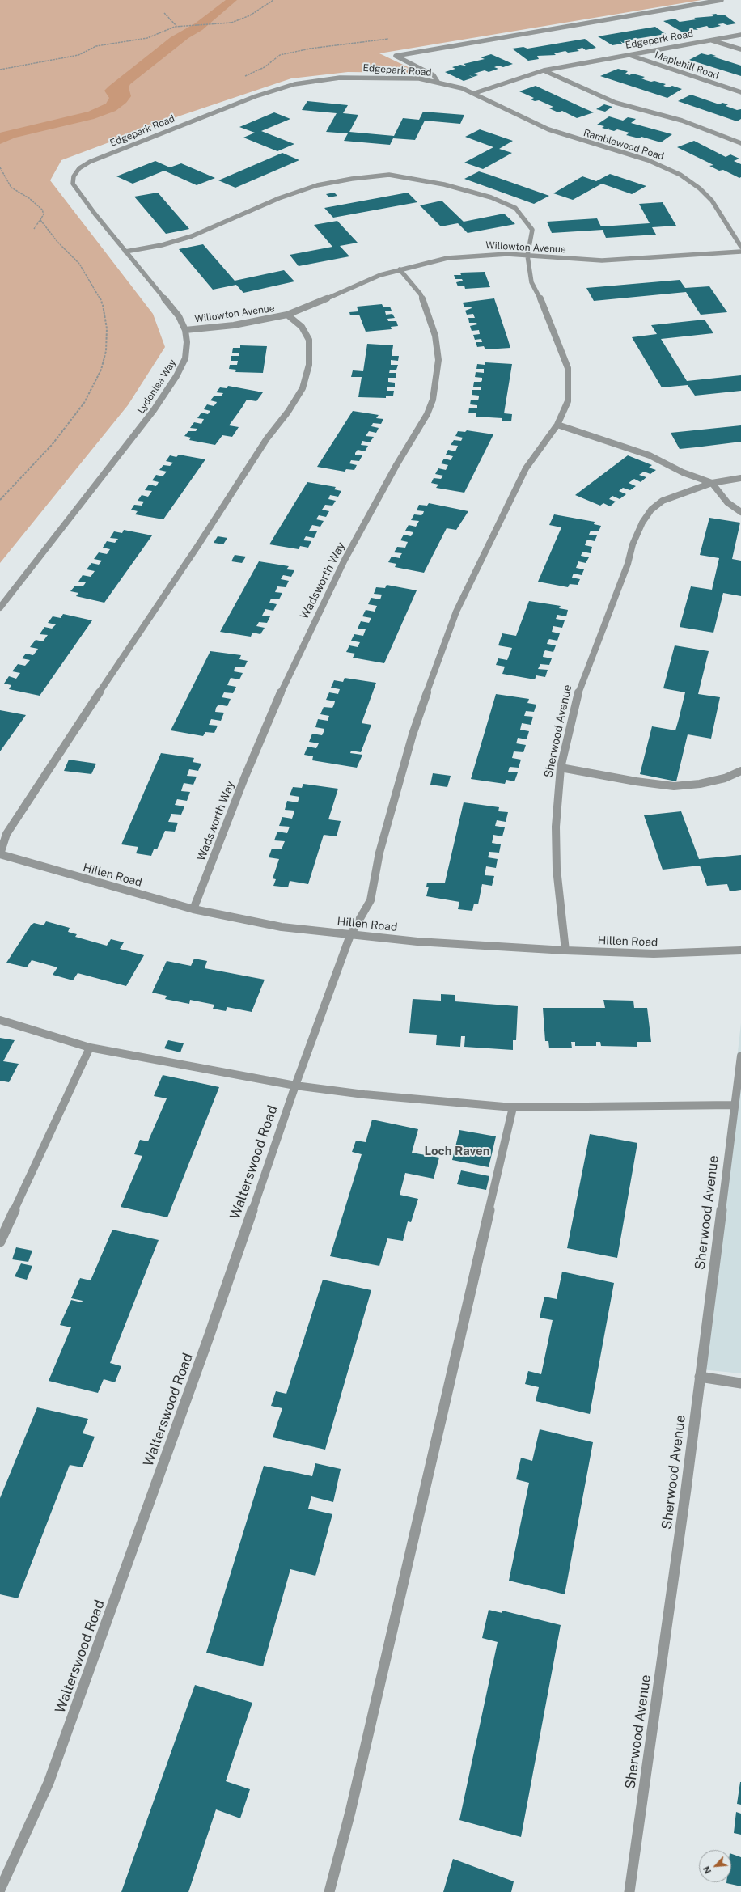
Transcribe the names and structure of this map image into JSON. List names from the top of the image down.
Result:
{
  "streets": {
    "street": [
      "Edgepark Road",
      "Maplehill Road",
      "Ramblewood Road",
      "Willowton Avenue",
      "Lydonlea Way",
      "Wadsworth Way",
      "Sherwood Avenue",
      "Hillen Road",
      "Walterswood Road"
    ]
  },
  "crossings": [
    ["Edgepark Road", "Maplehill Road"],
    ["Edgepark Road", "Ramblewood Road"],
    ["Edgepark Road", "Lydonlea Way"],
    ["Willowton Avenue", "Lydonlea Way"],
    ["Willowton Avenue", "Wadsworth Way"],
    ["Willowton Avenue", "Walterswood Road"],
    ["Lydonlea Way", "Walterswood Road"],
    ["Wadsworth Way", "Hillen Road"],
    ["Sherwood Avenue", "Hillen Road"],
    ["Hillen Road", "Walterswood Road"]
  ],
  "districts": ["Loch Raven"],
  "north": "bottom left"
}
